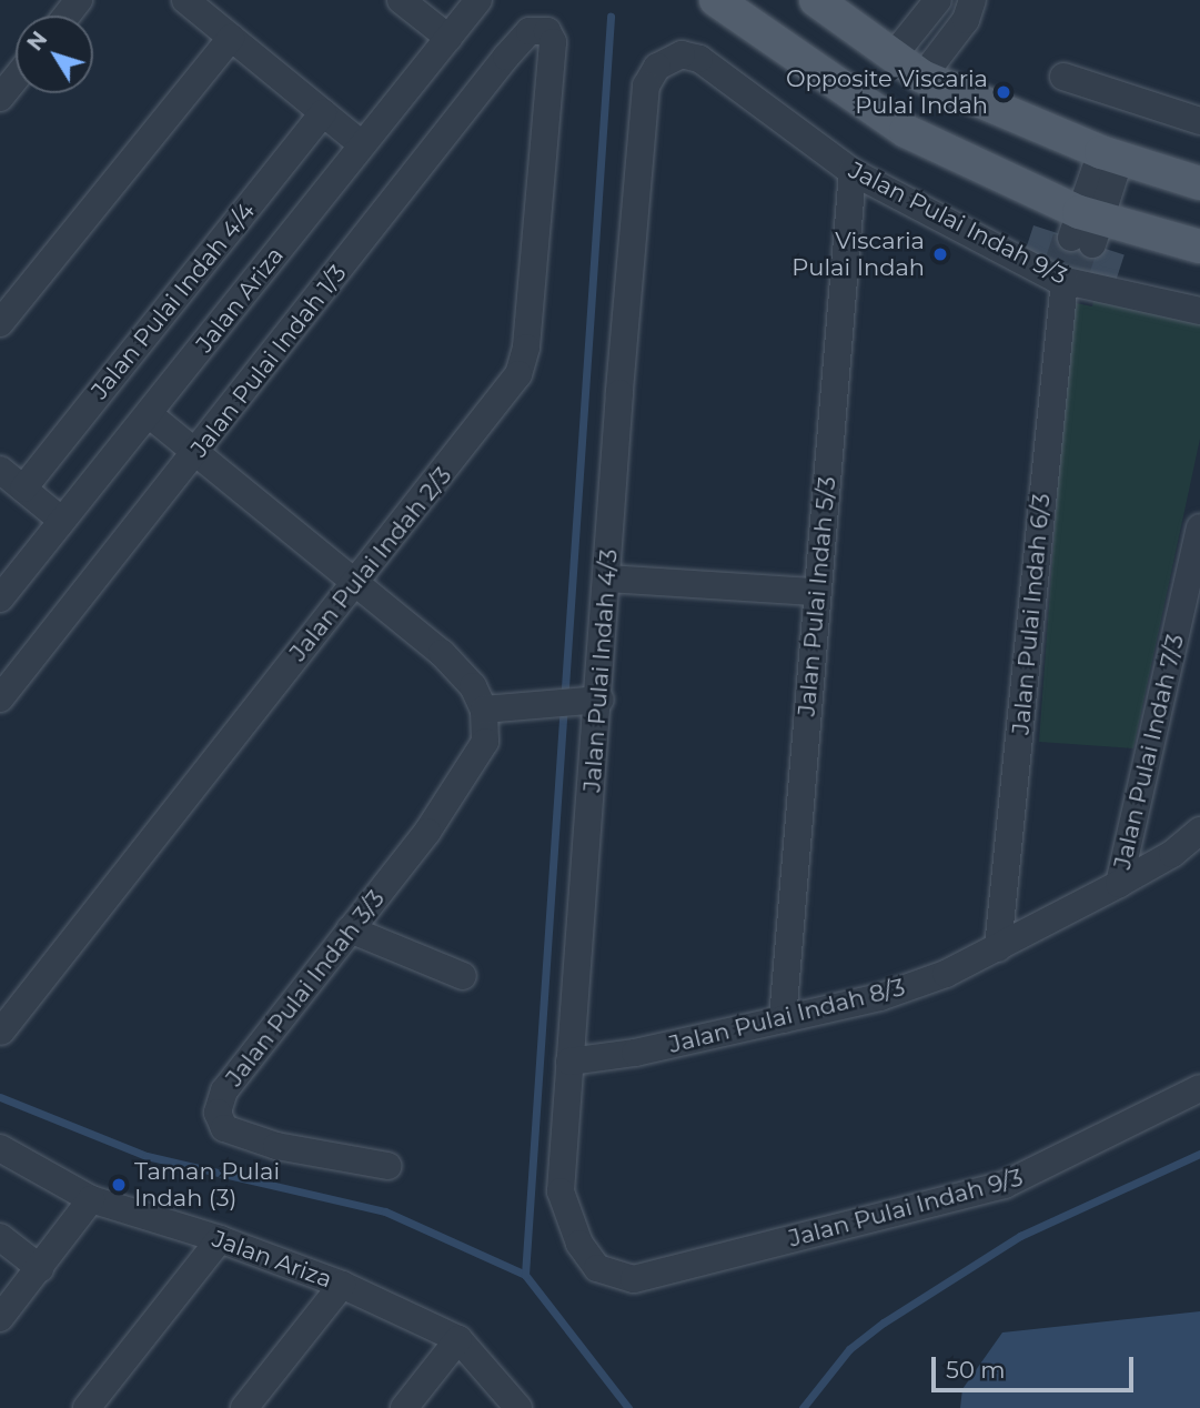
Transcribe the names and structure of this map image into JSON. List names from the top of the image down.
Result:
{
  "streets": {
    "street": [
      "Jalan Pulai Indah 9/3",
      "Jalan Ariza",
      "Jalan Pulai Indah 4/4",
      "Jalan Pulai Indah 1/3",
      "Jalan Pulai Indah 2/3",
      "Jalan Pulai Indah 5/3",
      "Jalan Pulai Indah 6/3",
      "Jalan Pulai Indah 4/3",
      "Jalan Pulai Indah 7/3",
      "Jalan Pulai Indah 3/3",
      "Jalan Pulai Indah 8/3"
    ]
  },
  "crossings": [
    ["Jalan Pulai Indah 9/3", "Jalan Pulai Indah 5/3"],
    ["Jalan Pulai Indah 9/3", "Jalan Pulai Indah 6/3"],
    ["Jalan Pulai Indah 9/3", "Jalan Pulai Indah 4/3"],
    ["Jalan Pulai Indah 1/3", "Jalan Pulai Indah 2/3"],
    ["Jalan Pulai Indah 5/3", "Jalan Pulai Indah 8/3"],
    ["Jalan Pulai Indah 6/3", "Jalan Pulai Indah 8/3"],
    ["Jalan Pulai Indah 4/3", "Jalan Pulai Indah 8/3"],
    ["Jalan Pulai Indah 7/3", "Jalan Pulai Indah 8/3"]
  ],
  "places": ["Opposite Viscaria Pulai Indah", "Viscaria Pulai Indah", "Taman Pulai Indah (3)"],
  "scale_bar": "50 m",
  "north": "top left"
}
